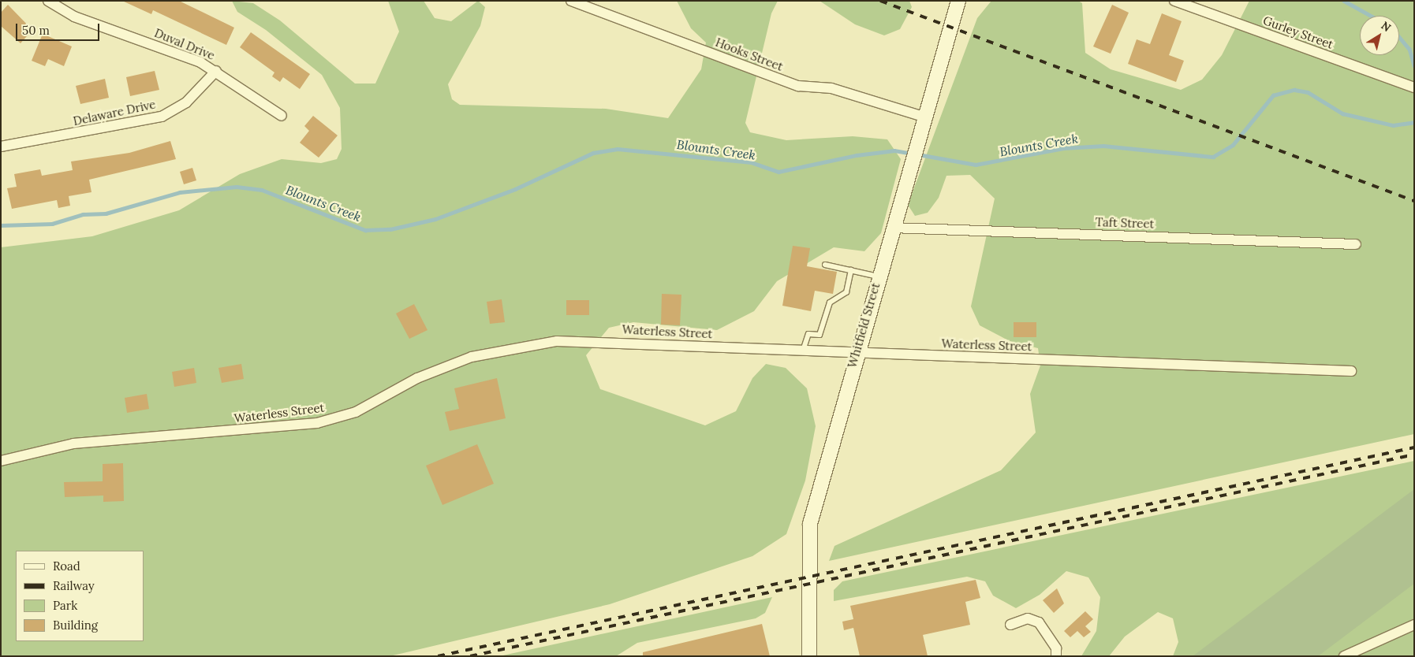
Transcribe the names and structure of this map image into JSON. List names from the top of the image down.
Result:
{
  "streets": {
    "main road": ["Whitfield Street"],
    "street": [
      "Gurley Street",
      "Duval Drive",
      "Hooks Street",
      "Delaware Drive",
      "Taft Street",
      "Waterless Street"
    ]
  },
  "crossings": [
    ["Duval Drive", "Delaware Drive"],
    ["Hooks Street", "Whitfield Street"],
    ["Taft Street", "Whitfield Street"],
    ["Whitfield Street", "Waterless Street"]
  ],
  "water": ["Blounts Creek"],
  "legend": [
    "Road",
    "Railway",
    "Park",
    "Building"
  ],
  "scale_bar": "50 m",
  "north": "top right"
}
